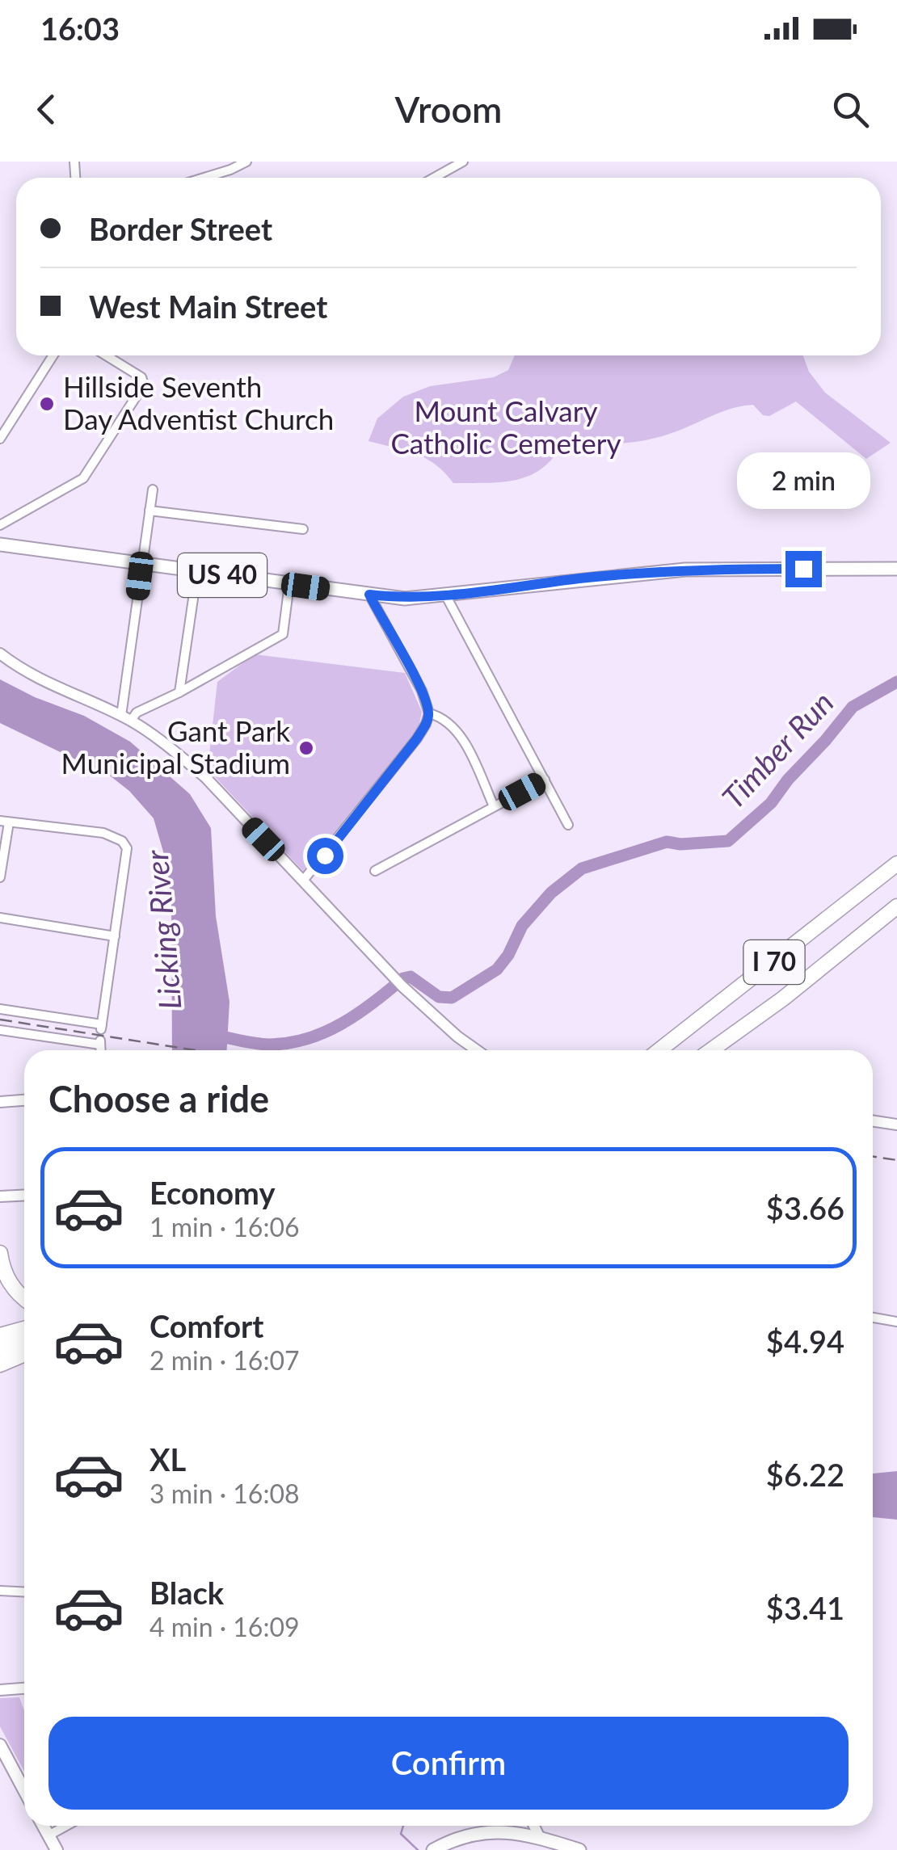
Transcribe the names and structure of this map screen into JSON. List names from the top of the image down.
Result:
{
  "streets": {
    "highway": ["I 70"],
    "main road": ["US 40"]
  },
  "water": ["Timber Run", "Licking River"],
  "parks": ["Mount Calvary Catholic Cemetery"],
  "places": ["Hillside Seventh Day Adventist Church", "Gant Park Municipal Stadium"],
  "page": {
    "status": "16:03",
    "header": "Vroom",
    "banner": ["Border Street", "West Main Street"],
    "bubble": "2 min",
    "heading": "Choose a ride",
    "list": [
      {
        "name": "Economy",
        "note": "1 min · 16:06",
        "value": "$3.66"
      },
      {
        "name": "Comfort",
        "note": "2 min · 16:07",
        "value": "$4.94"
      },
      {
        "name": "XL",
        "note": "3 min · 16:08",
        "value": "$6.22"
      },
      {
        "name": "Black",
        "note": "4 min · 16:09",
        "value": "$3.41"
      }
    ],
    "buttons": "Confirm"
  }
}
